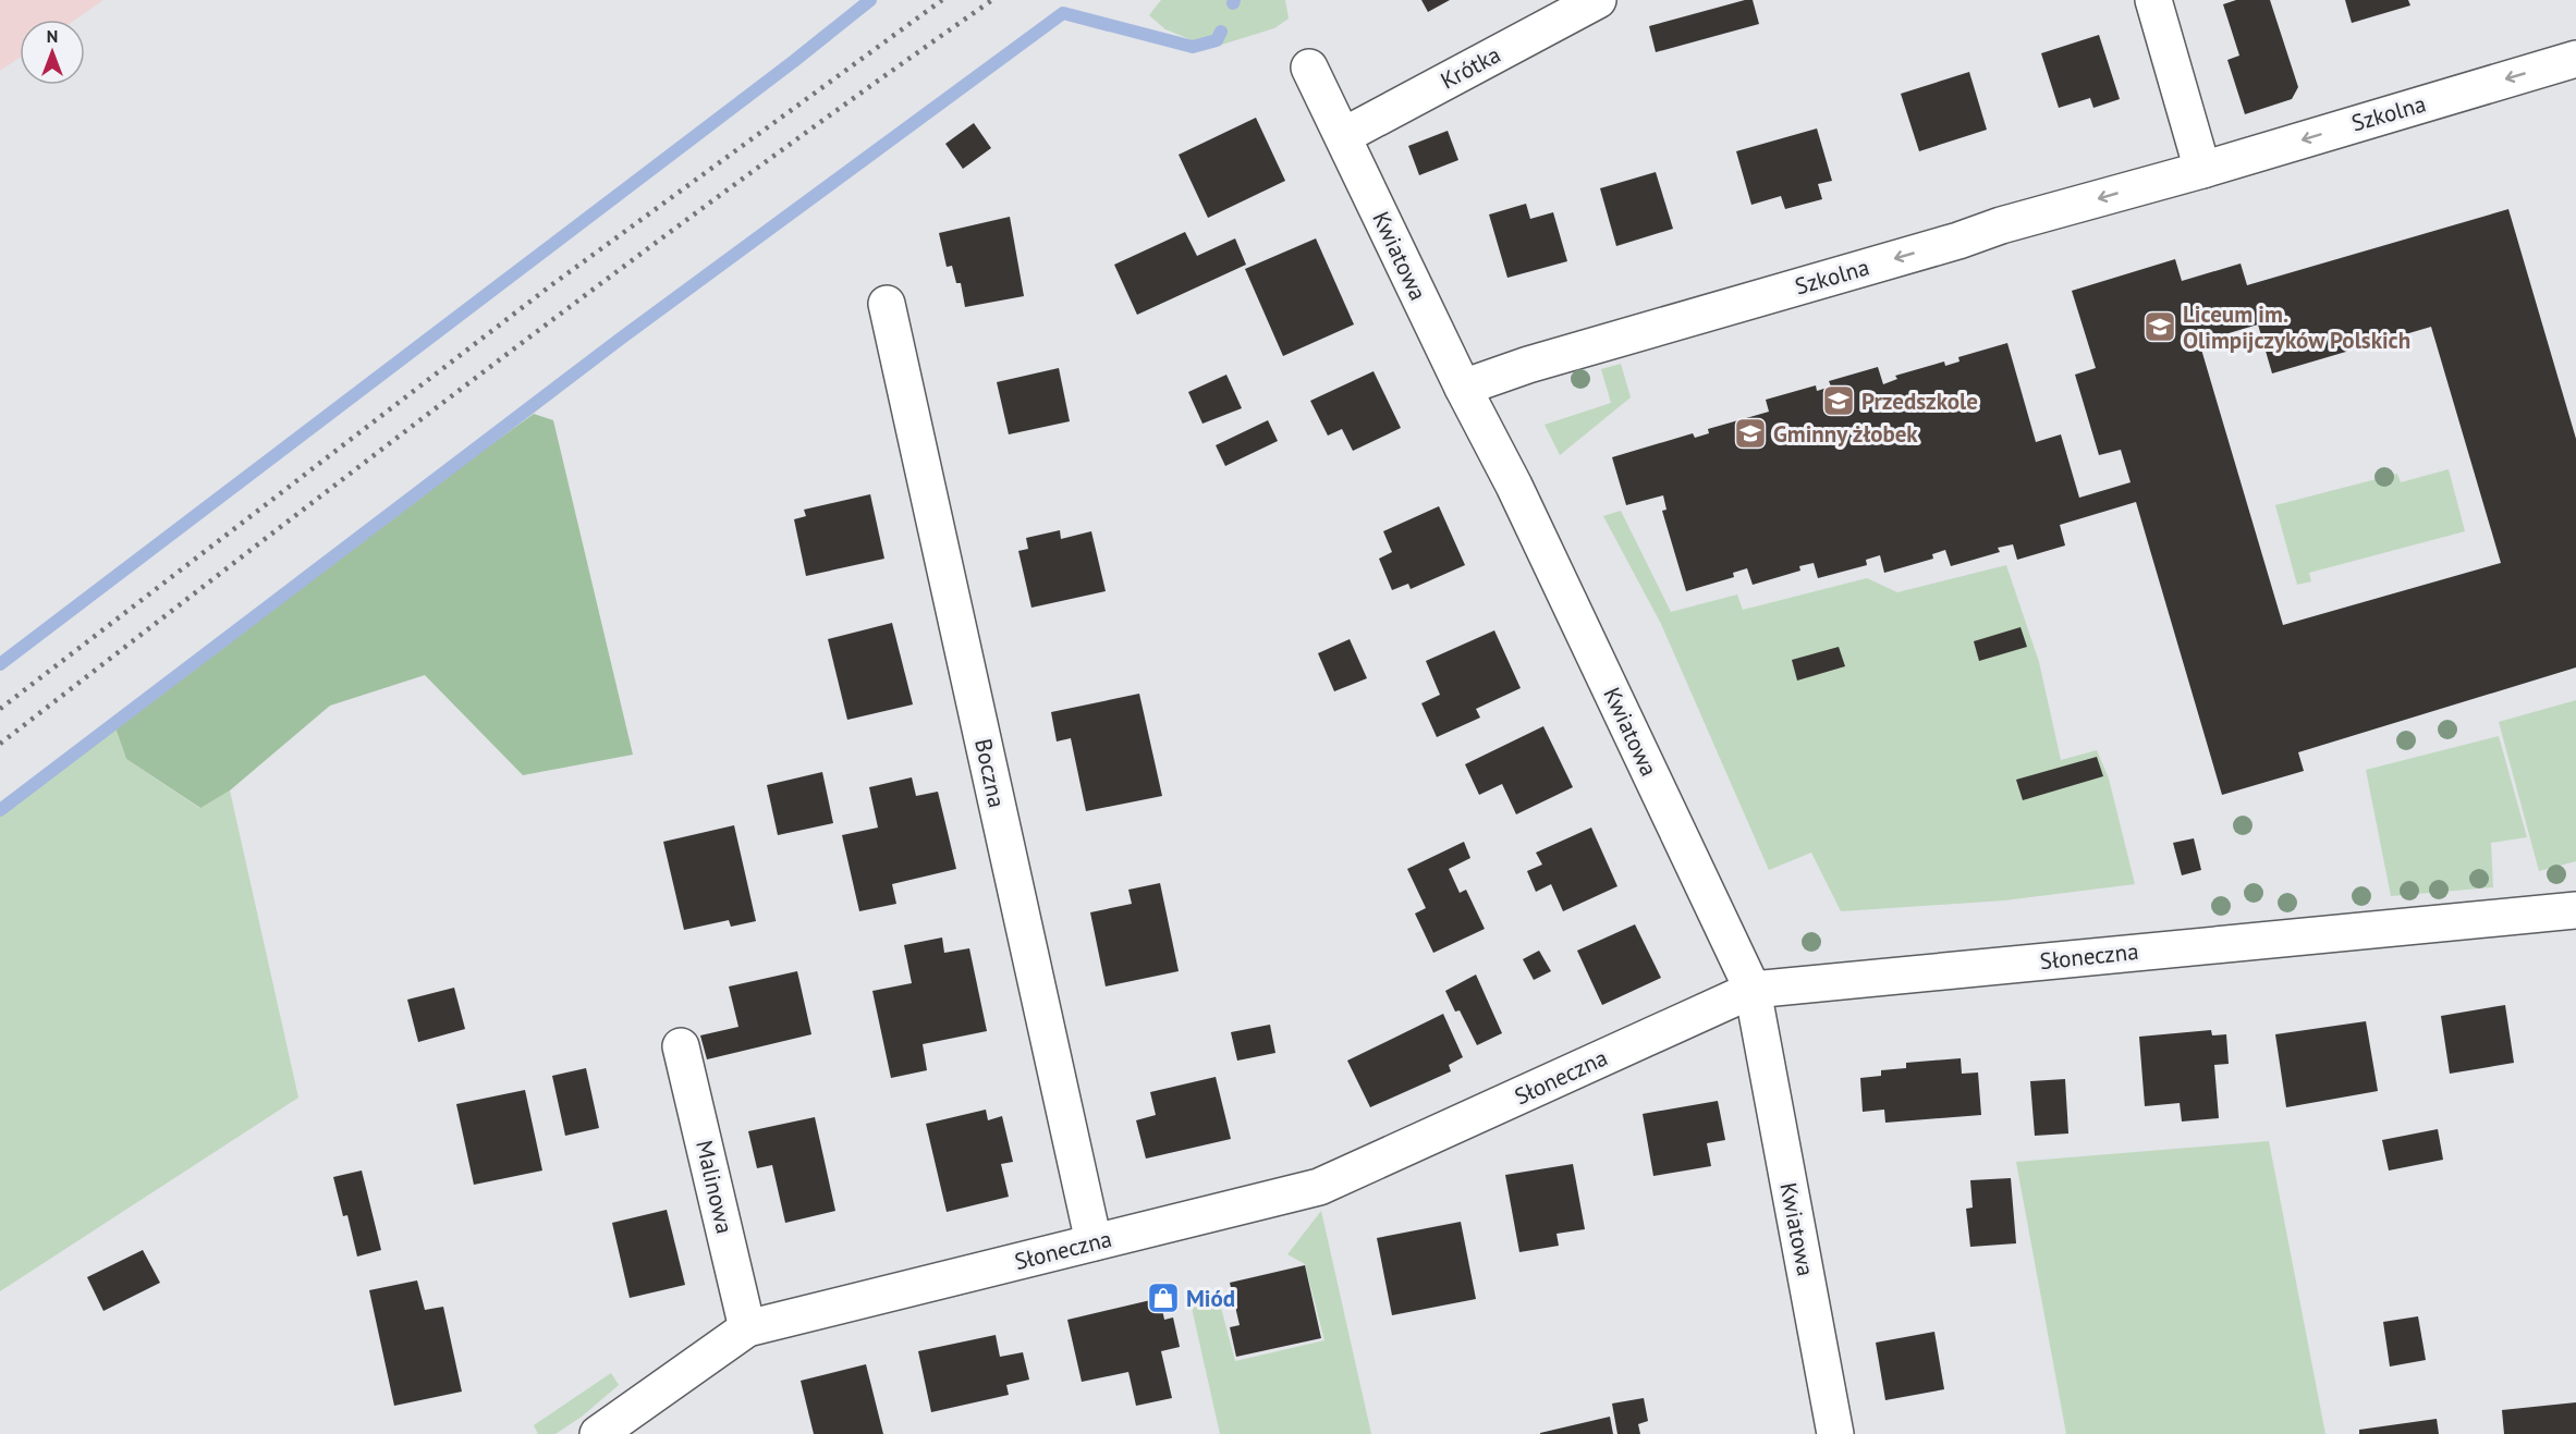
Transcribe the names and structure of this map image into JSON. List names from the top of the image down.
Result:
{
  "streets": {
    "street": [
      "Krótka",
      "Szkolna",
      "Kwiatowa",
      "Boczna",
      "Słoneczna",
      "Malinowa"
    ]
  },
  "crossings": [
    ["Krótka", "Kwiatowa"],
    ["Szkolna", "Kwiatowa"],
    ["Kwiatowa", "Słoneczna"],
    ["Boczna", "Słoneczna"],
    ["Słoneczna", "Malinowa"]
  ],
  "one_way": ["Szkolna"],
  "places": {
    "school or university": ["Liceum im. Olimpijczyków Polskich", "Przedszkole", "Gminny żłobek"],
    "shop": ["Miód"]
  },
  "north": "top"
}
